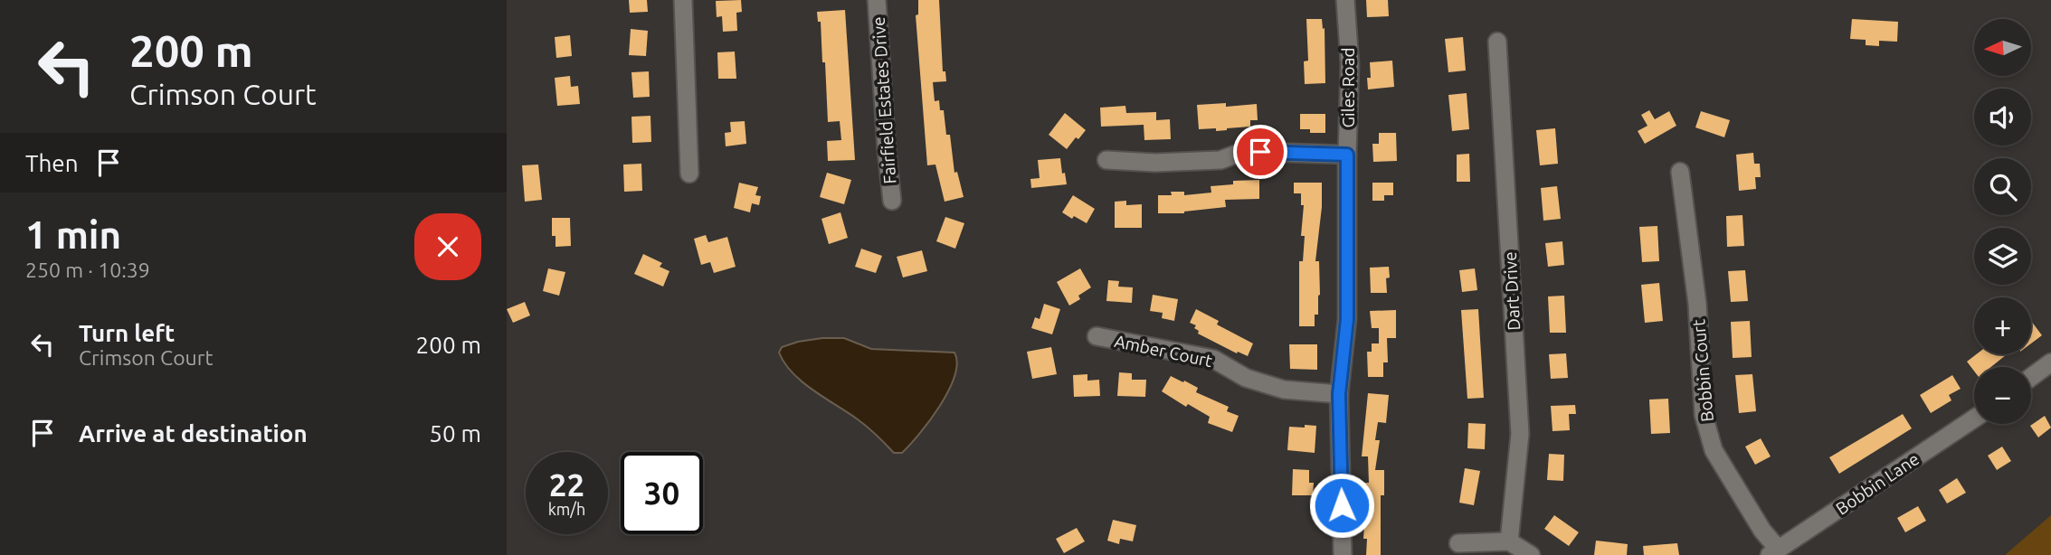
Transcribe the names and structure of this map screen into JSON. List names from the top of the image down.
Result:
{
  "streets": {
    "street": [
      "Giles Road",
      "Fairfield Estates Drive",
      "Dart Drive",
      "Amber Court",
      "Bobbin Court",
      "Bobbin Lane"
    ]
  },
  "crossings": [
    ["Giles Road", "Amber Court"],
    ["Bobbin Court", "Bobbin Lane"]
  ],
  "north": "left",
  "page": {
    "turn": ["200 m", "Crimson Court"],
    "map_buttons": ["+", "−"],
    "then": "Then",
    "heading": ["1 min", "250 m · 10:39"],
    "list": [
      {
        "name": "Turn left",
        "note": "Crimson Court",
        "value": "200 m"
      },
      {
        "name": "Arrive at destination",
        "value": "50 m"
      }
    ],
    "speed": "22 km/h",
    "limit": "30"
  }
}
